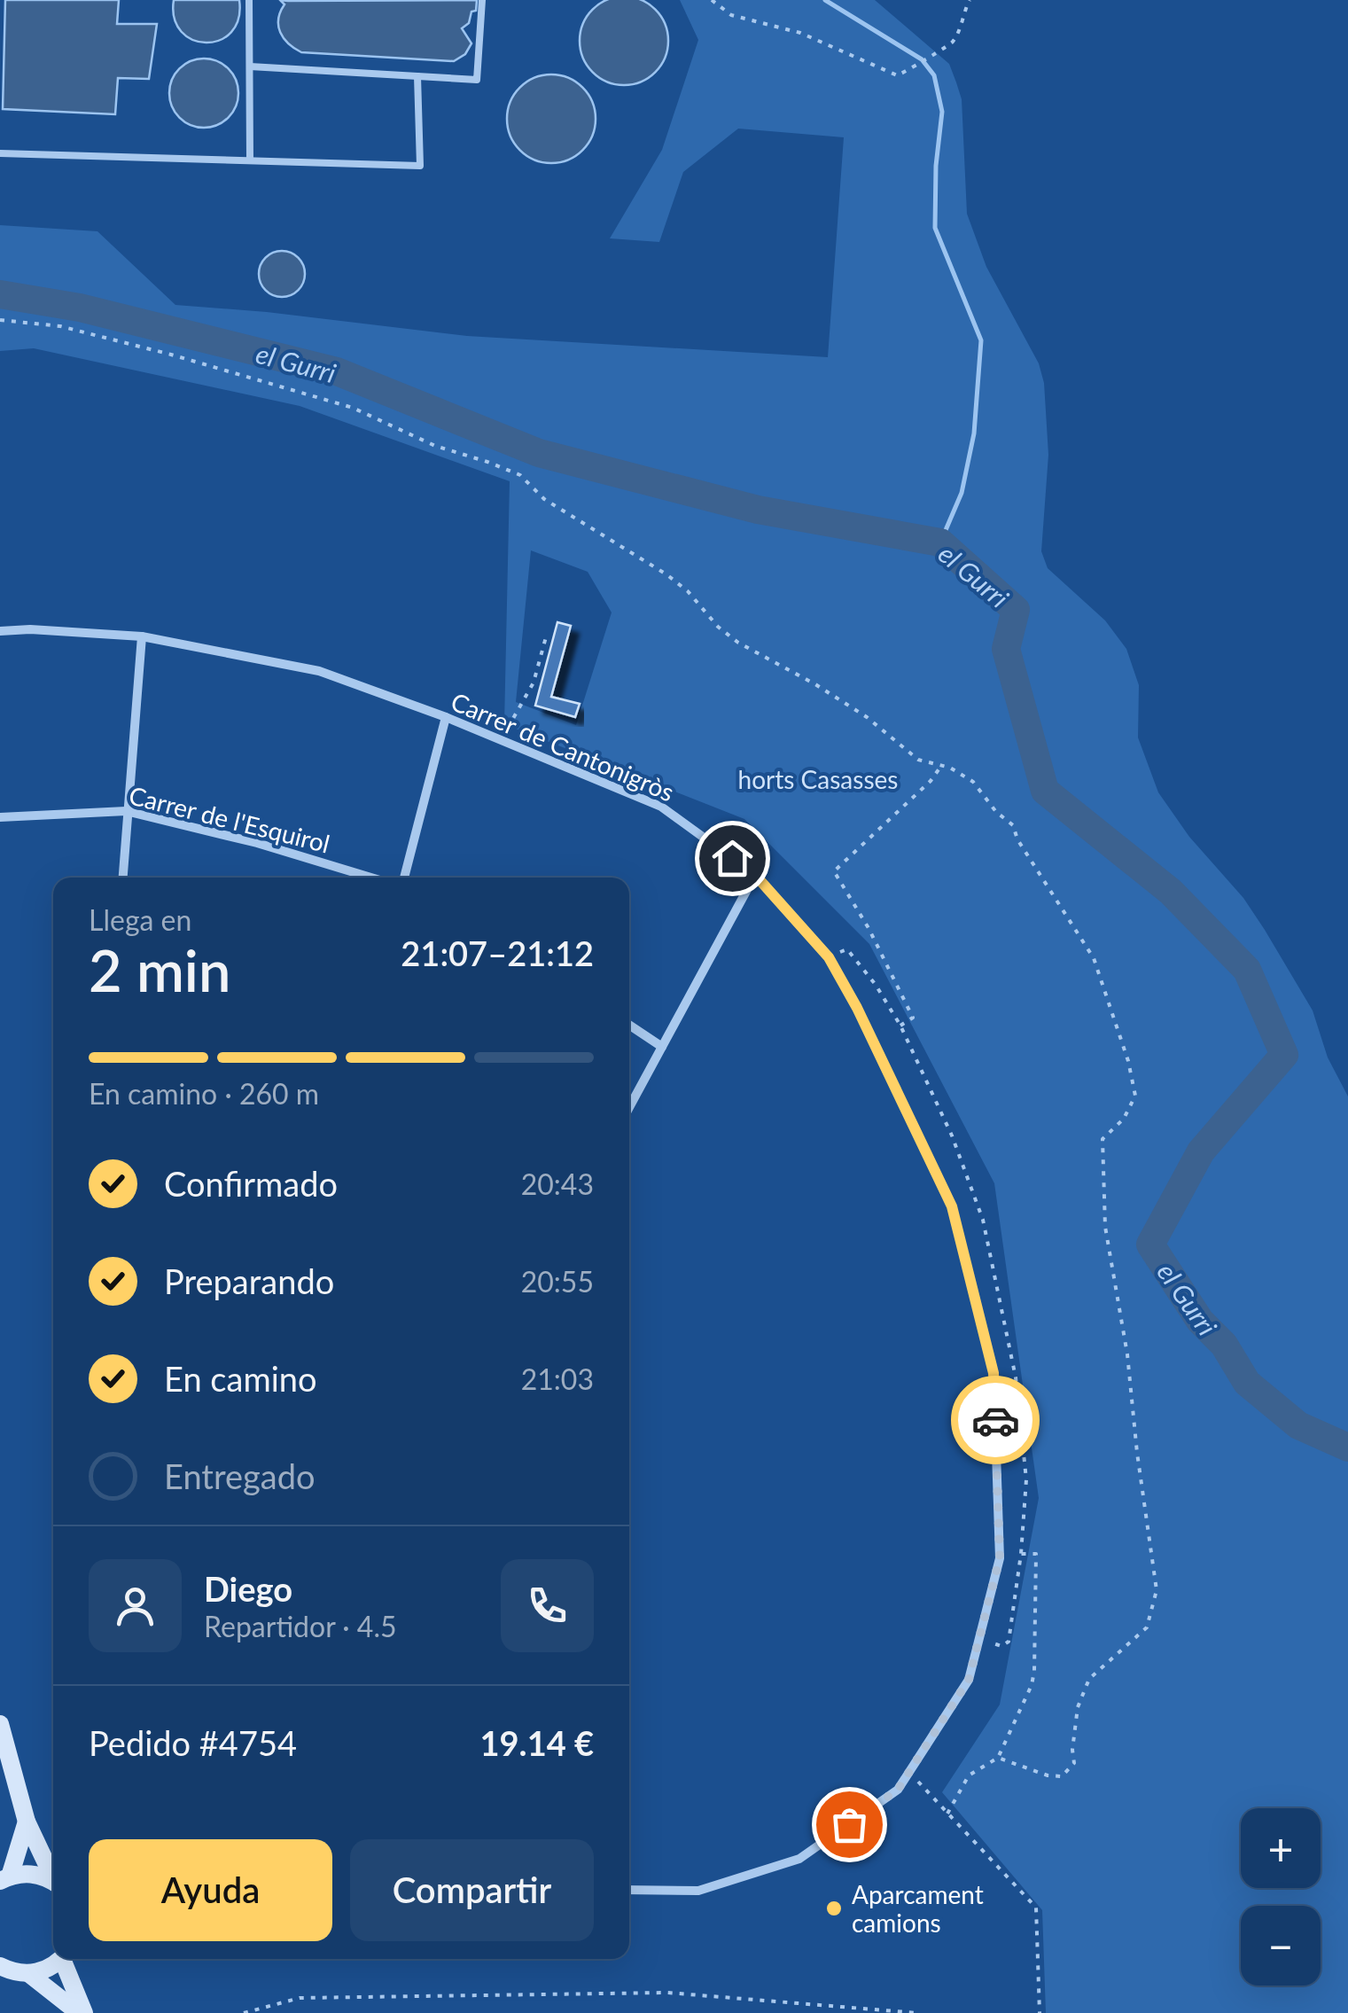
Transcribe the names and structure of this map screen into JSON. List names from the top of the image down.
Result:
{
  "streets": {
    "street": ["Carrer de Cantonigròs", "Carrer de l'Esquirol"]
  },
  "water": ["el Gurri"],
  "parks": ["horts Casasses"],
  "places": ["Aparcament camions"],
  "page": {
    "heading": ["2 min", "Llega en", "21:07–21:12"],
    "panel": [
      "Diego",
      "Repartidor · 4.5",
      "Pedido #4754",
      "19.14 €"
    ],
    "bar": "En camino · 260 m",
    "list": [
      ["Confirmado", "20:43"],
      ["Preparando", "20:55"],
      ["En camino", "21:03"],
      "Entregado"
    ],
    "map_buttons": ["+", "−"],
    "buttons": ["Ayuda", "Compartir"]
  }
}
